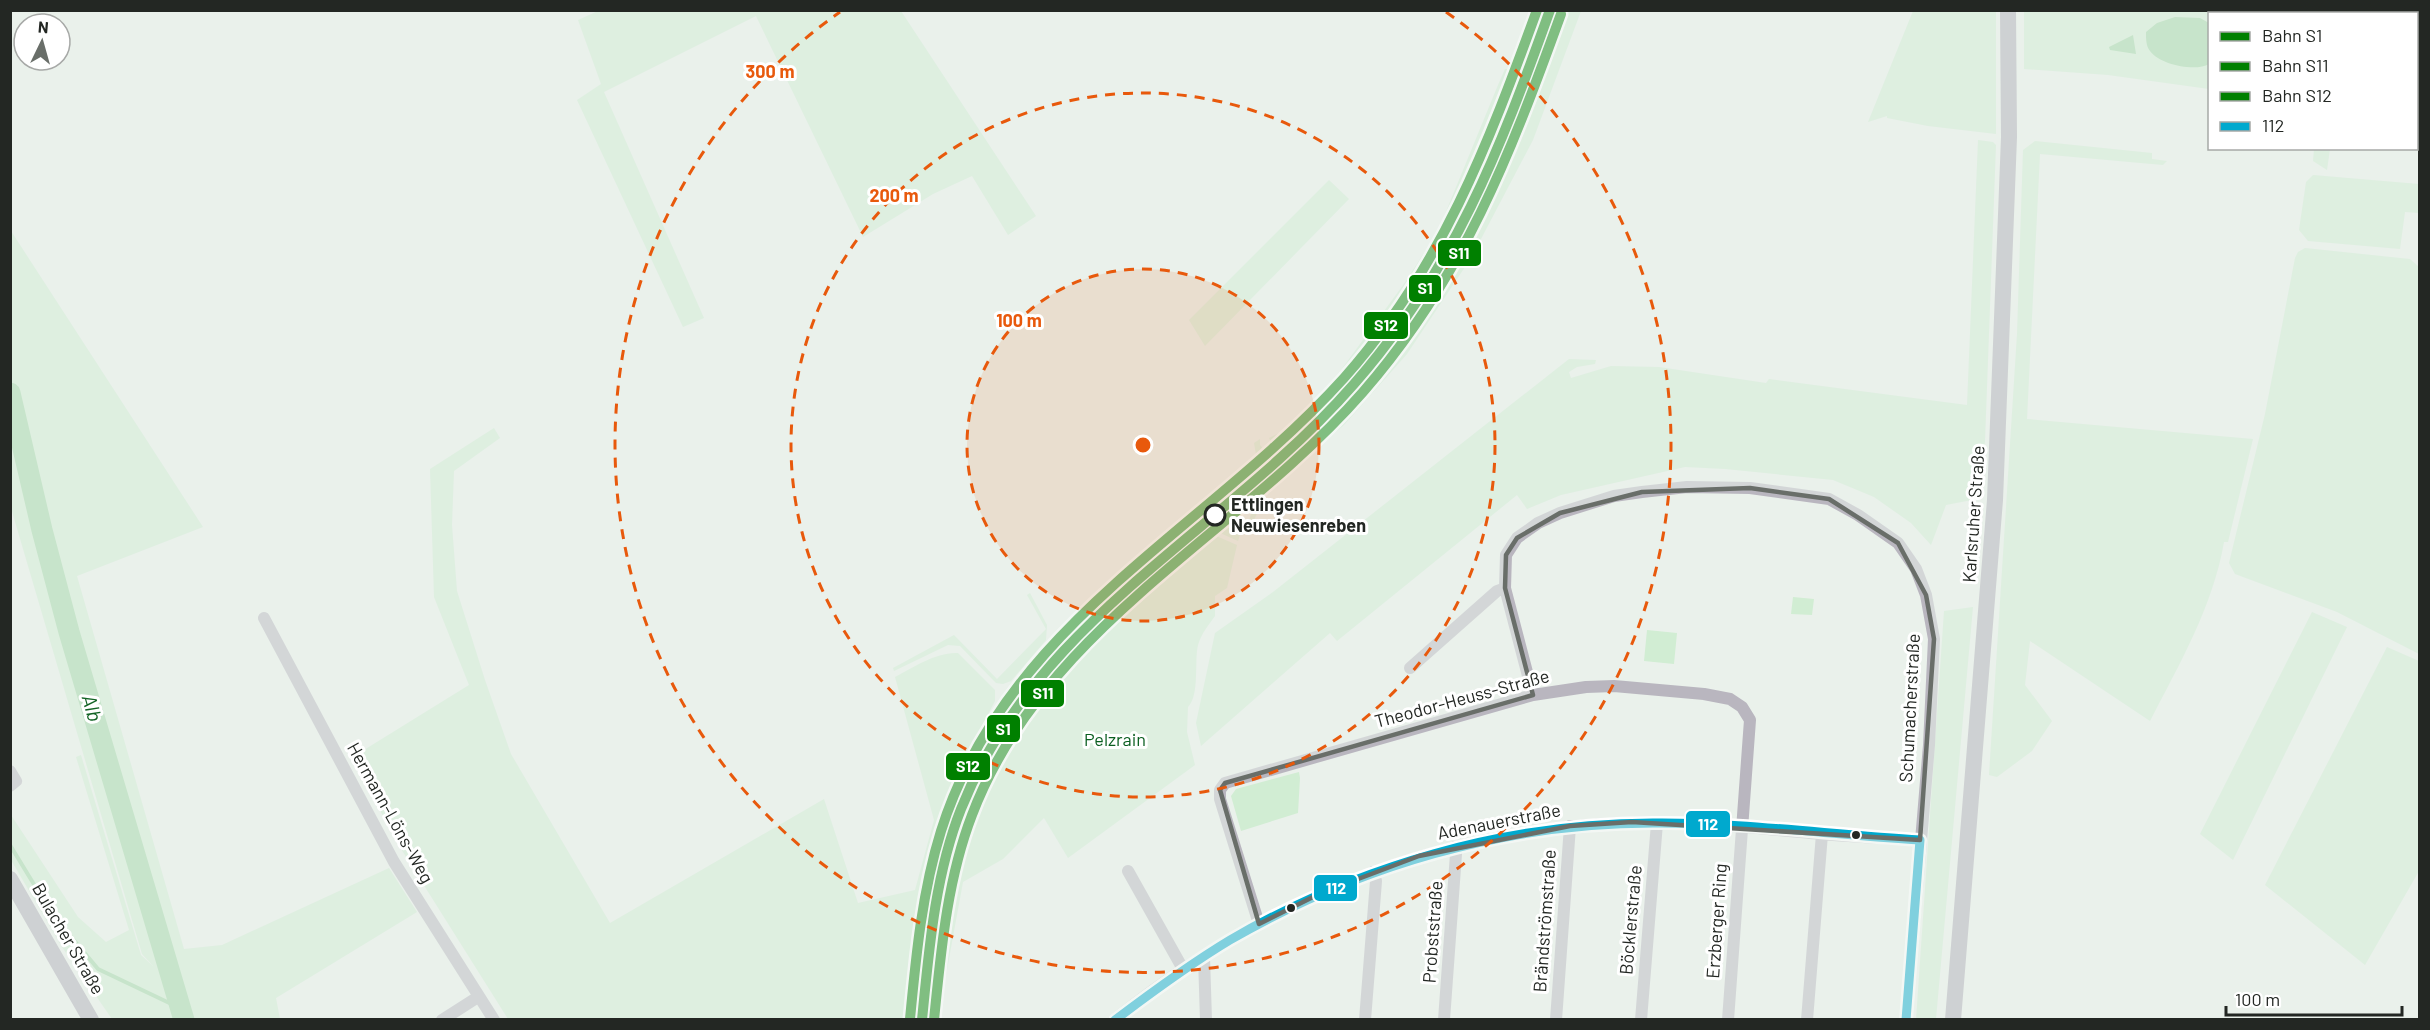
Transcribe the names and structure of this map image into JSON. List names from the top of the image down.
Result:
{
  "streets": {
    "main road": ["Karlsruher Straße", "Bulacher Straße"],
    "street": [
      "Theodor-Heuss-Straße",
      "Schumacherstraße",
      "Hermann-Löns-Weg",
      "Adenauerstraße",
      "Böcklerstraße",
      "Brändströmstraße",
      "Erzberger Ring",
      "Probststraße"
    ]
  },
  "crossings": [
    ["Theodor-Heuss-Straße", "Schumacherstraße"],
    ["Theodor-Heuss-Straße", "Adenauerstraße"],
    ["Theodor-Heuss-Straße", "Erzberger Ring"],
    ["Schumacherstraße", "Adenauerstraße"],
    ["Adenauerstraße", "Böcklerstraße"],
    ["Adenauerstraße", "Brändströmstraße"],
    ["Adenauerstraße", "Erzberger Ring"],
    ["Adenauerstraße", "Probststraße"]
  ],
  "water": ["Alb"],
  "parks": ["Pelzrain"],
  "places": ["Ettlingen Neuwiesenreben"],
  "lines": [
    "rail line S1",
    "rail line S12",
    "rail line S11",
    "transit line 112"
  ],
  "legend": [
    "Bahn S1",
    "Bahn S11",
    "Bahn S12",
    "112"
  ],
  "scale_bar": "100 m",
  "north": "top",
  "rings": ["300 m", "200 m", "100 m"]
}
